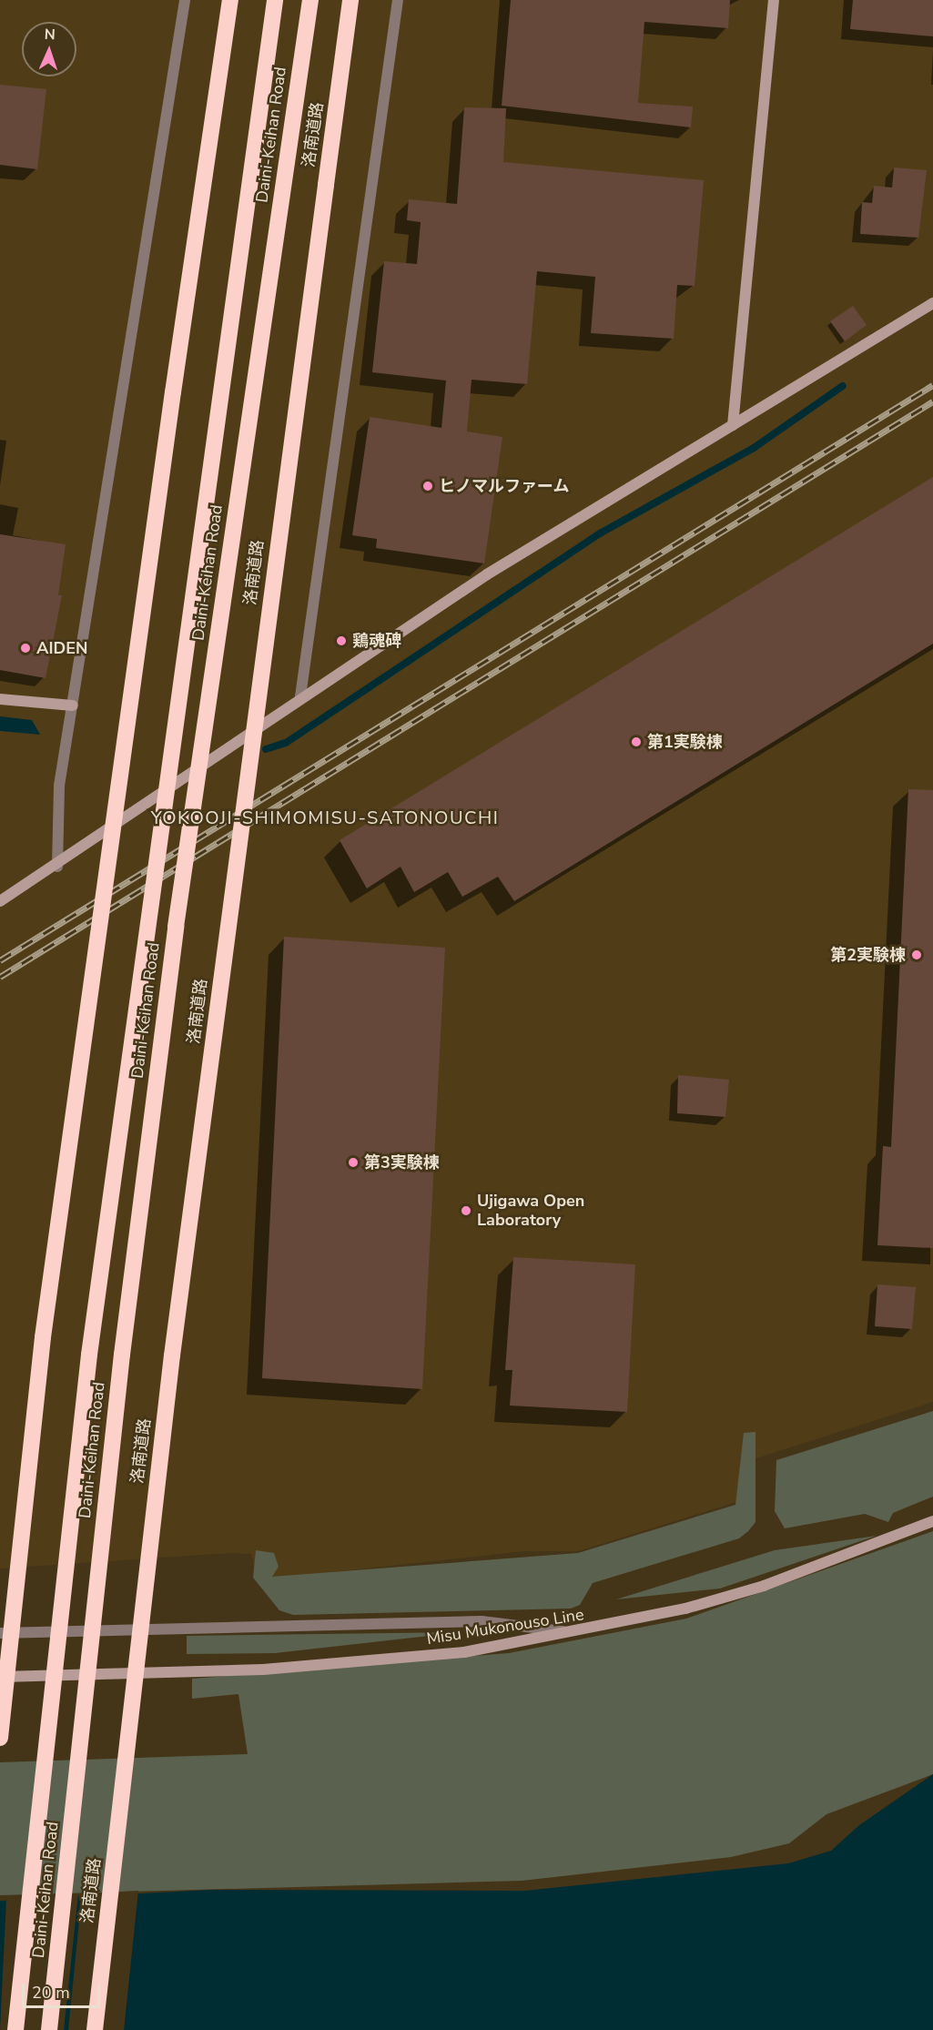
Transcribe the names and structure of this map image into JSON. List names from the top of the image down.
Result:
{
  "streets": {
    "highway": ["Daini-Keihan Road", "洛南道路"],
    "street": ["Misu Mukonouso Line"]
  },
  "districts": ["YOKOOJI-SHIMOMISU-SATONOUCHI"],
  "places": [
    "ヒノマルファーム",
    "鶏魂碑",
    "AIDEN",
    "第1実験棟",
    "第2実験棟",
    "第3実験棟",
    "Ujigawa Open Laboratory"
  ],
  "scale_bar": "20 m",
  "north": "top"
}
